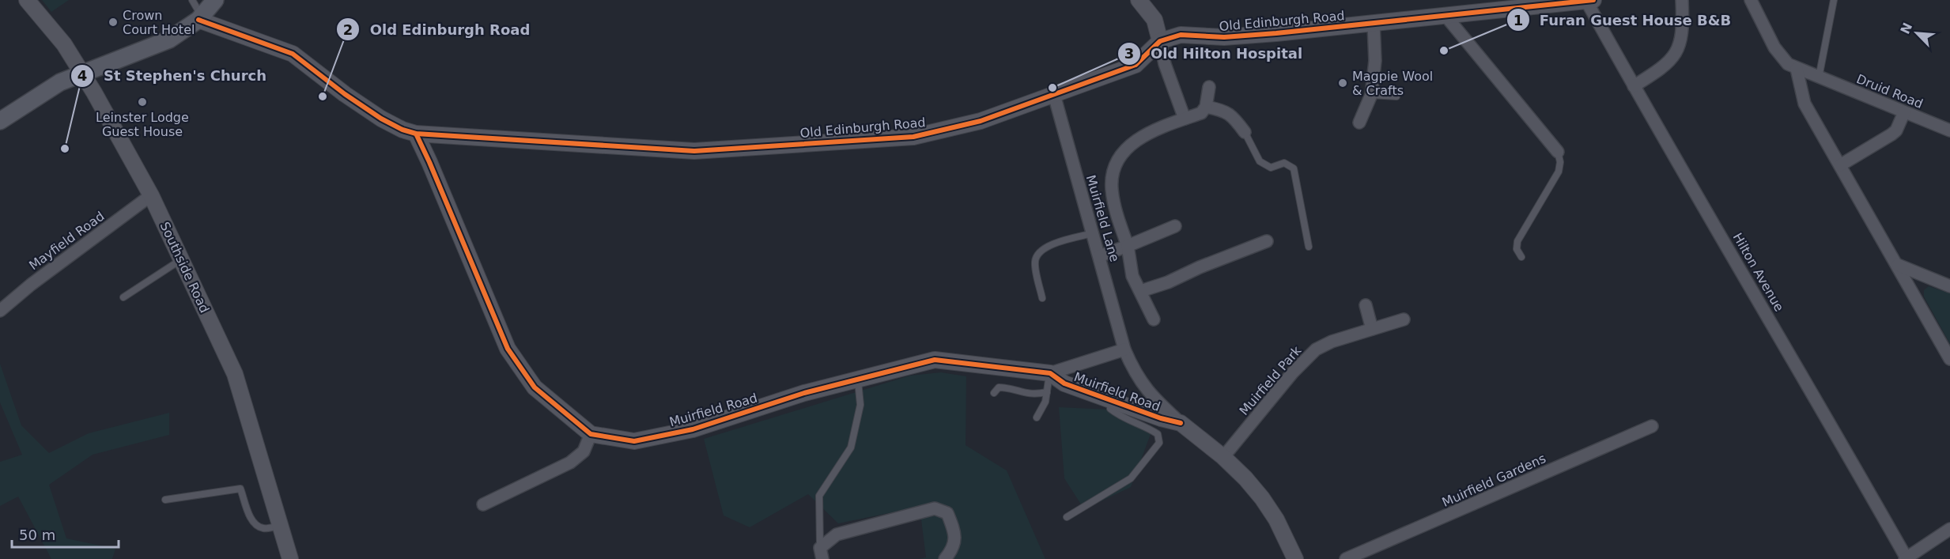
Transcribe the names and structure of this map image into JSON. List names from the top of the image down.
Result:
{
  "streets": {
    "street": [
      "Old Edinburgh Road",
      "Druid Road",
      "Muirfield Lane",
      "Mayfield Road",
      "Southside Road",
      "Hilton Avenue",
      "Muirfield Park",
      "Muirfield Road",
      "Muirfield Gardens"
    ]
  },
  "crossings": [
    ["Old Edinburgh Road", "Muirfield Lane"],
    ["Old Edinburgh Road", "Hilton Avenue"],
    ["Muirfield Lane", "Muirfield Road"],
    ["Mayfield Road", "Southside Road"],
    ["Muirfield Park", "Muirfield Road"]
  ],
  "places": [
    "Crown Court Hotel",
    "Furan Guest House B&B",
    "Magpie Wool & Crafts",
    "Old Hilton Hospital",
    "Old Edinburgh Road",
    "Leinster Lodge Guest House",
    "St Stephen's Church"
  ],
  "scale_bar": "50 m",
  "north": "top left"
}
